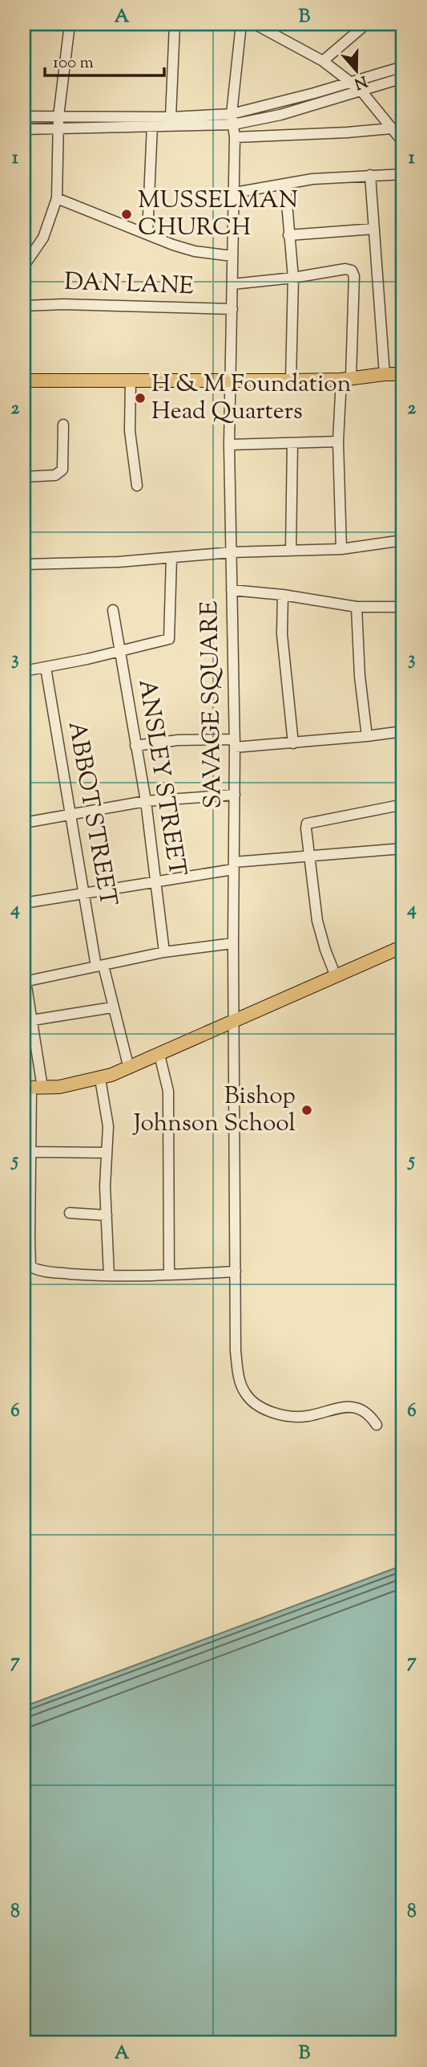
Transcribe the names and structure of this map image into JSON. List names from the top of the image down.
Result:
{
  "streets": {
    "street": [
      "DAN LANE",
      "SAVAGE SQUARE",
      "ANSLEY STREET",
      "ABBOT STREET"
    ]
  },
  "crossings": [
    ["DAN LANE", "SAVAGE SQUARE"]
  ],
  "places": ["MUSSELMAN CHURCH", "H & M Foundation Head Quarters", "Bishop Johnson School"],
  "scale_bar": "100 m",
  "north": "bottom",
  "grid": {
    "columns": ["A", "B"],
    "rows": [
      "1",
      "2",
      "3",
      "4",
      "5",
      "6",
      "7",
      "8"
    ]
  }
}
